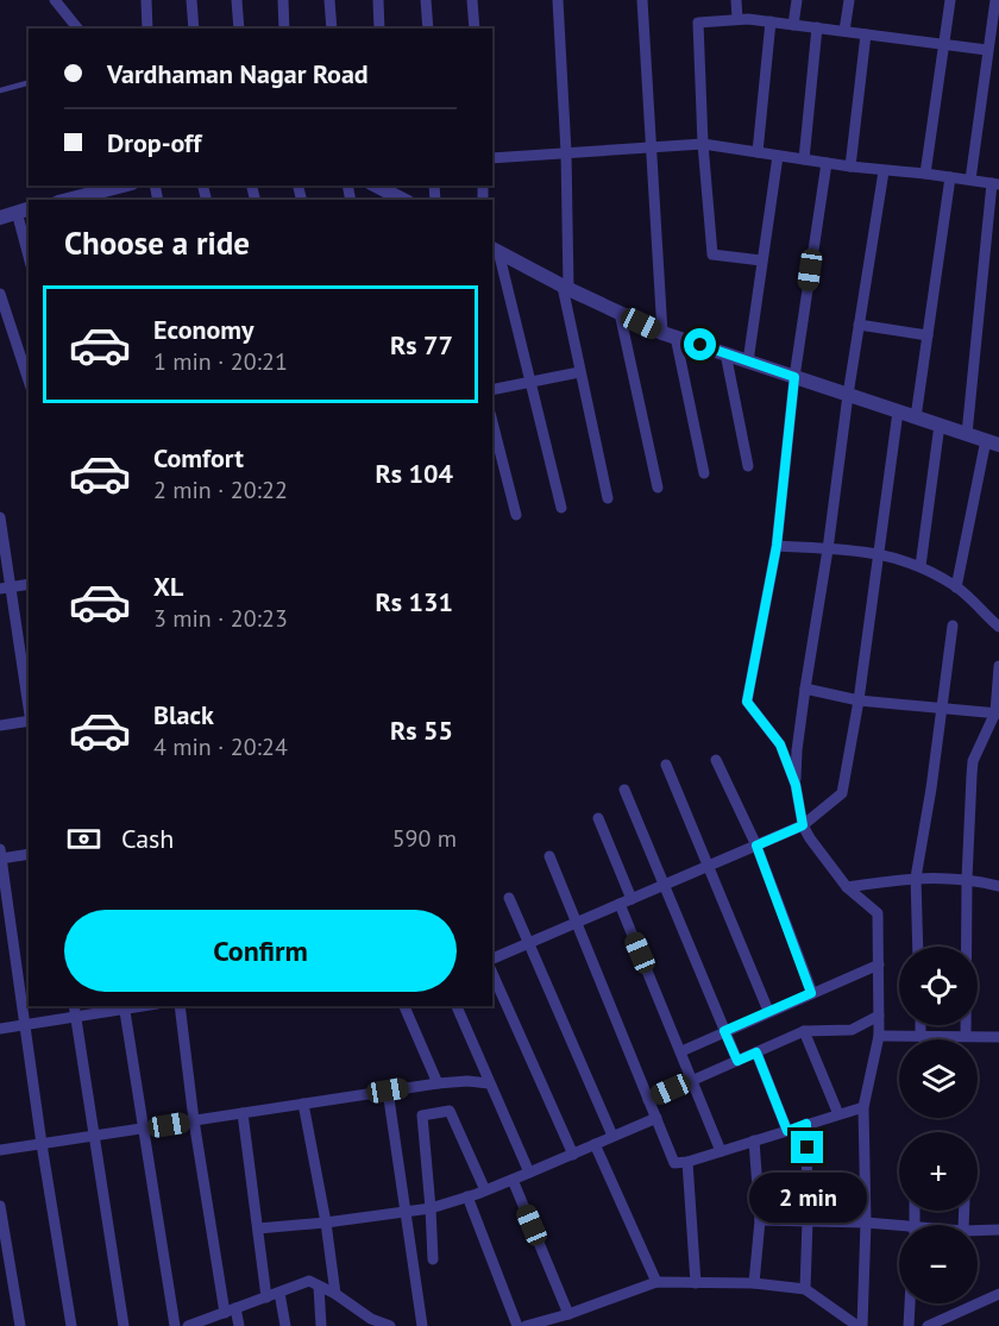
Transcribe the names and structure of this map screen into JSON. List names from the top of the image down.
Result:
{
  "page": {
    "banner": ["Vardhaman Nagar Road", "Drop-off"],
    "heading": "Choose a ride",
    "list": [
      {
        "name": "Economy",
        "note": "1 min · 20:21",
        "value": "Rs 77"
      },
      {
        "name": "Comfort",
        "note": "2 min · 20:22",
        "value": "Rs 104"
      },
      {
        "name": "XL",
        "note": "3 min · 20:23",
        "value": "Rs 131"
      },
      {
        "name": "Black",
        "note": "4 min · 20:24",
        "value": "Rs 55"
      }
    ],
    "pay": ["Cash", "590 m"],
    "buttons": "Confirm",
    "map_buttons": ["+", "−"],
    "bubble": "2 min"
  }
}
